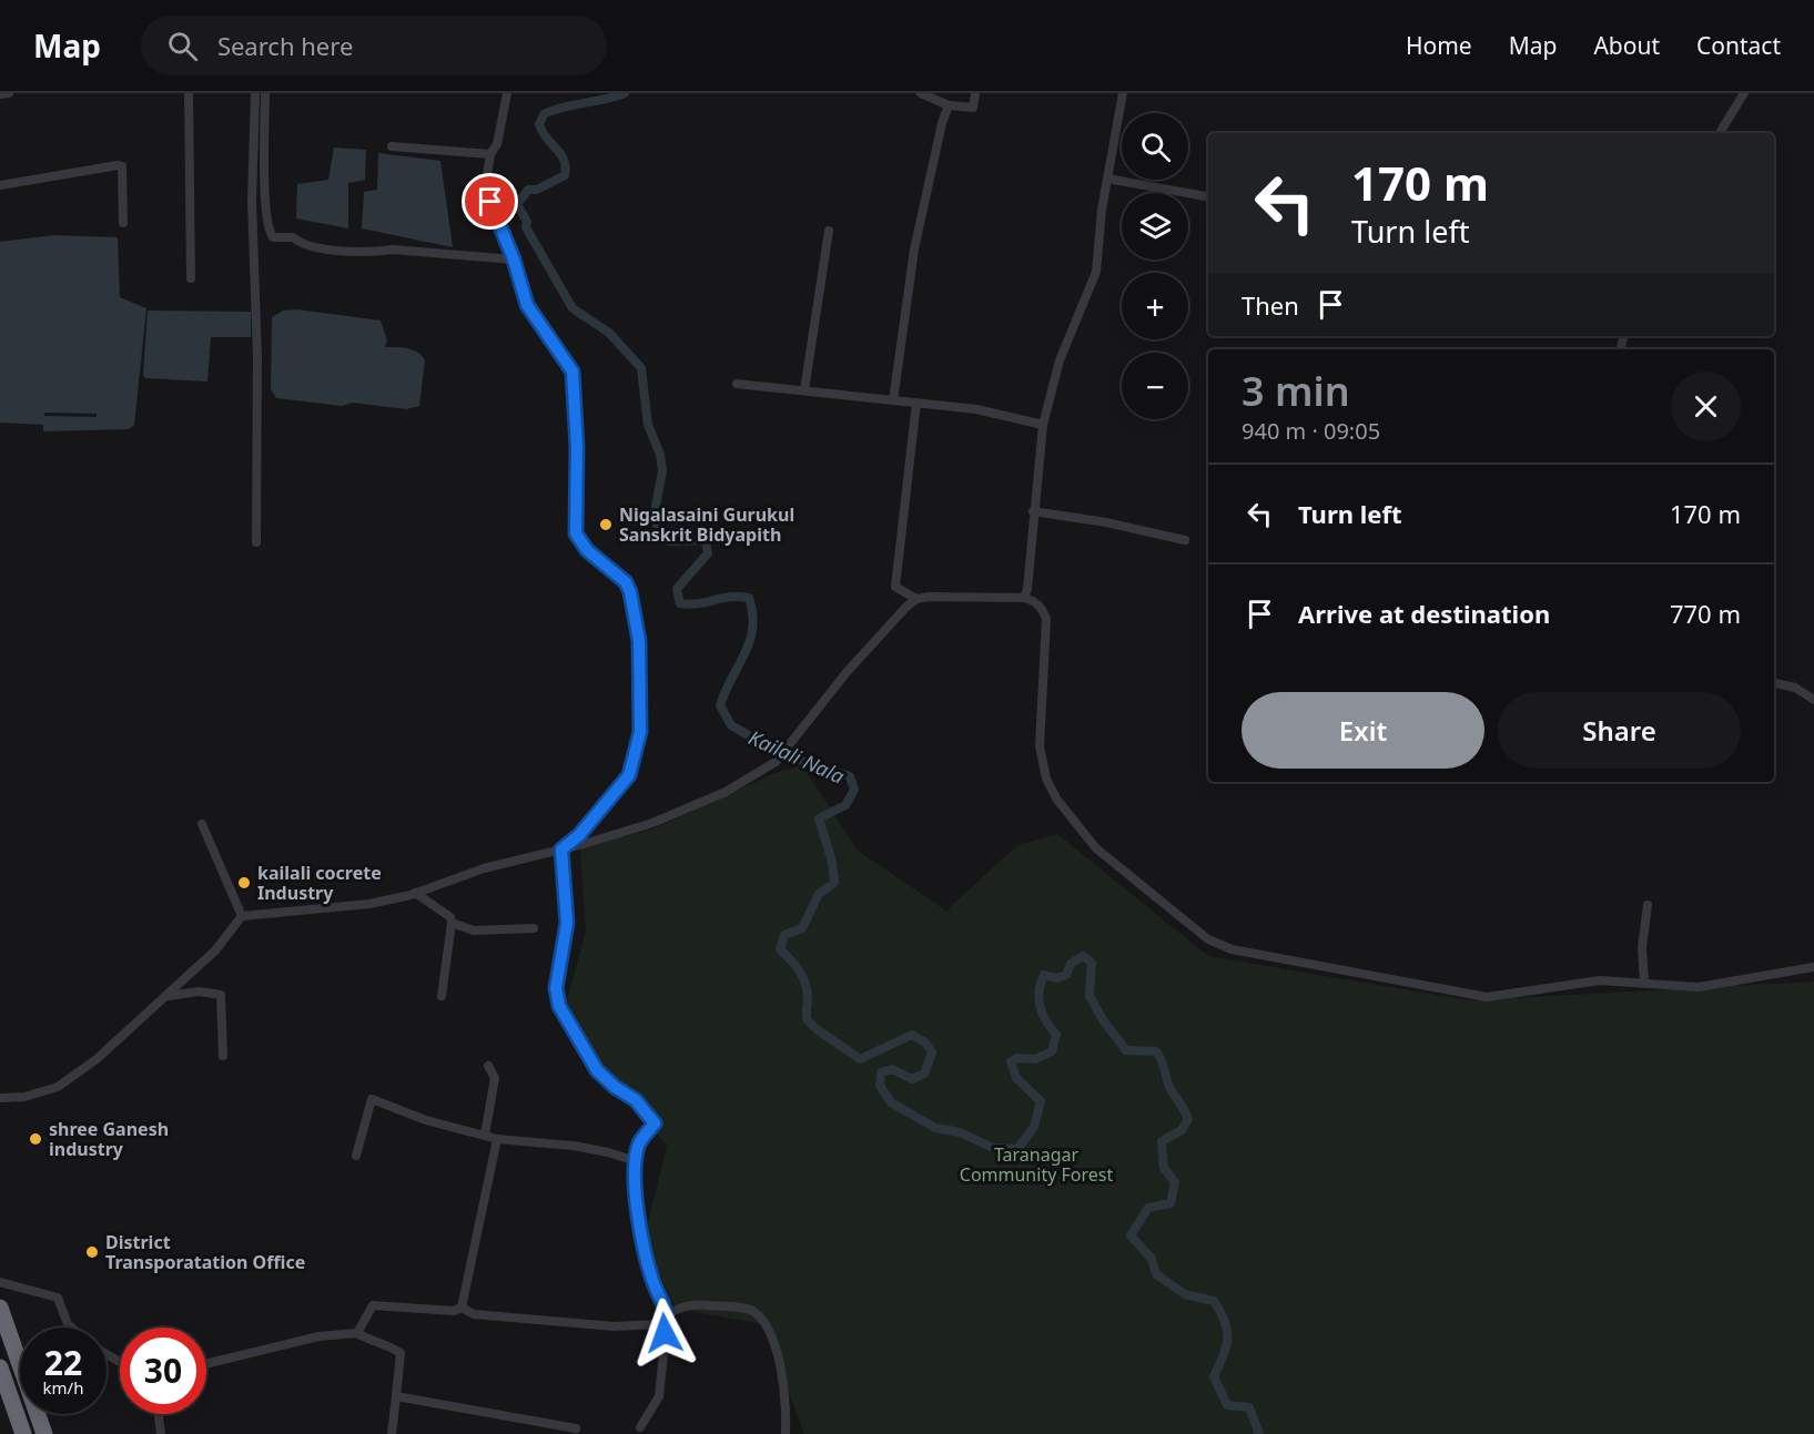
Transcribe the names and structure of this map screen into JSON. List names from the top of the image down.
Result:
{
  "water": ["Kailali Nala"],
  "parks": ["Taranagar Community Forest"],
  "places": [
    "Nigalasaini Gurukul Sanskrit Bidyapith",
    "kailali cocrete Industry",
    "shree Ganesh industry",
    "District Transporatation Office"
  ],
  "page": {
    "header": "Map",
    "search": "Search here",
    "nav": [
      "Home",
      "Map",
      "About",
      "Contact"
    ],
    "map_buttons": ["+", "−"],
    "turn": ["170 m", "Turn left"],
    "then": "Then",
    "heading": ["3 min", "940 m · 09:05"],
    "list": [
      {
        "name": "Turn left",
        "value": "170 m"
      },
      {
        "name": "Arrive at destination",
        "value": "770 m"
      }
    ],
    "buttons": ["Exit", "Share"],
    "speed": "22 km/h",
    "limit": "30"
  }
}
